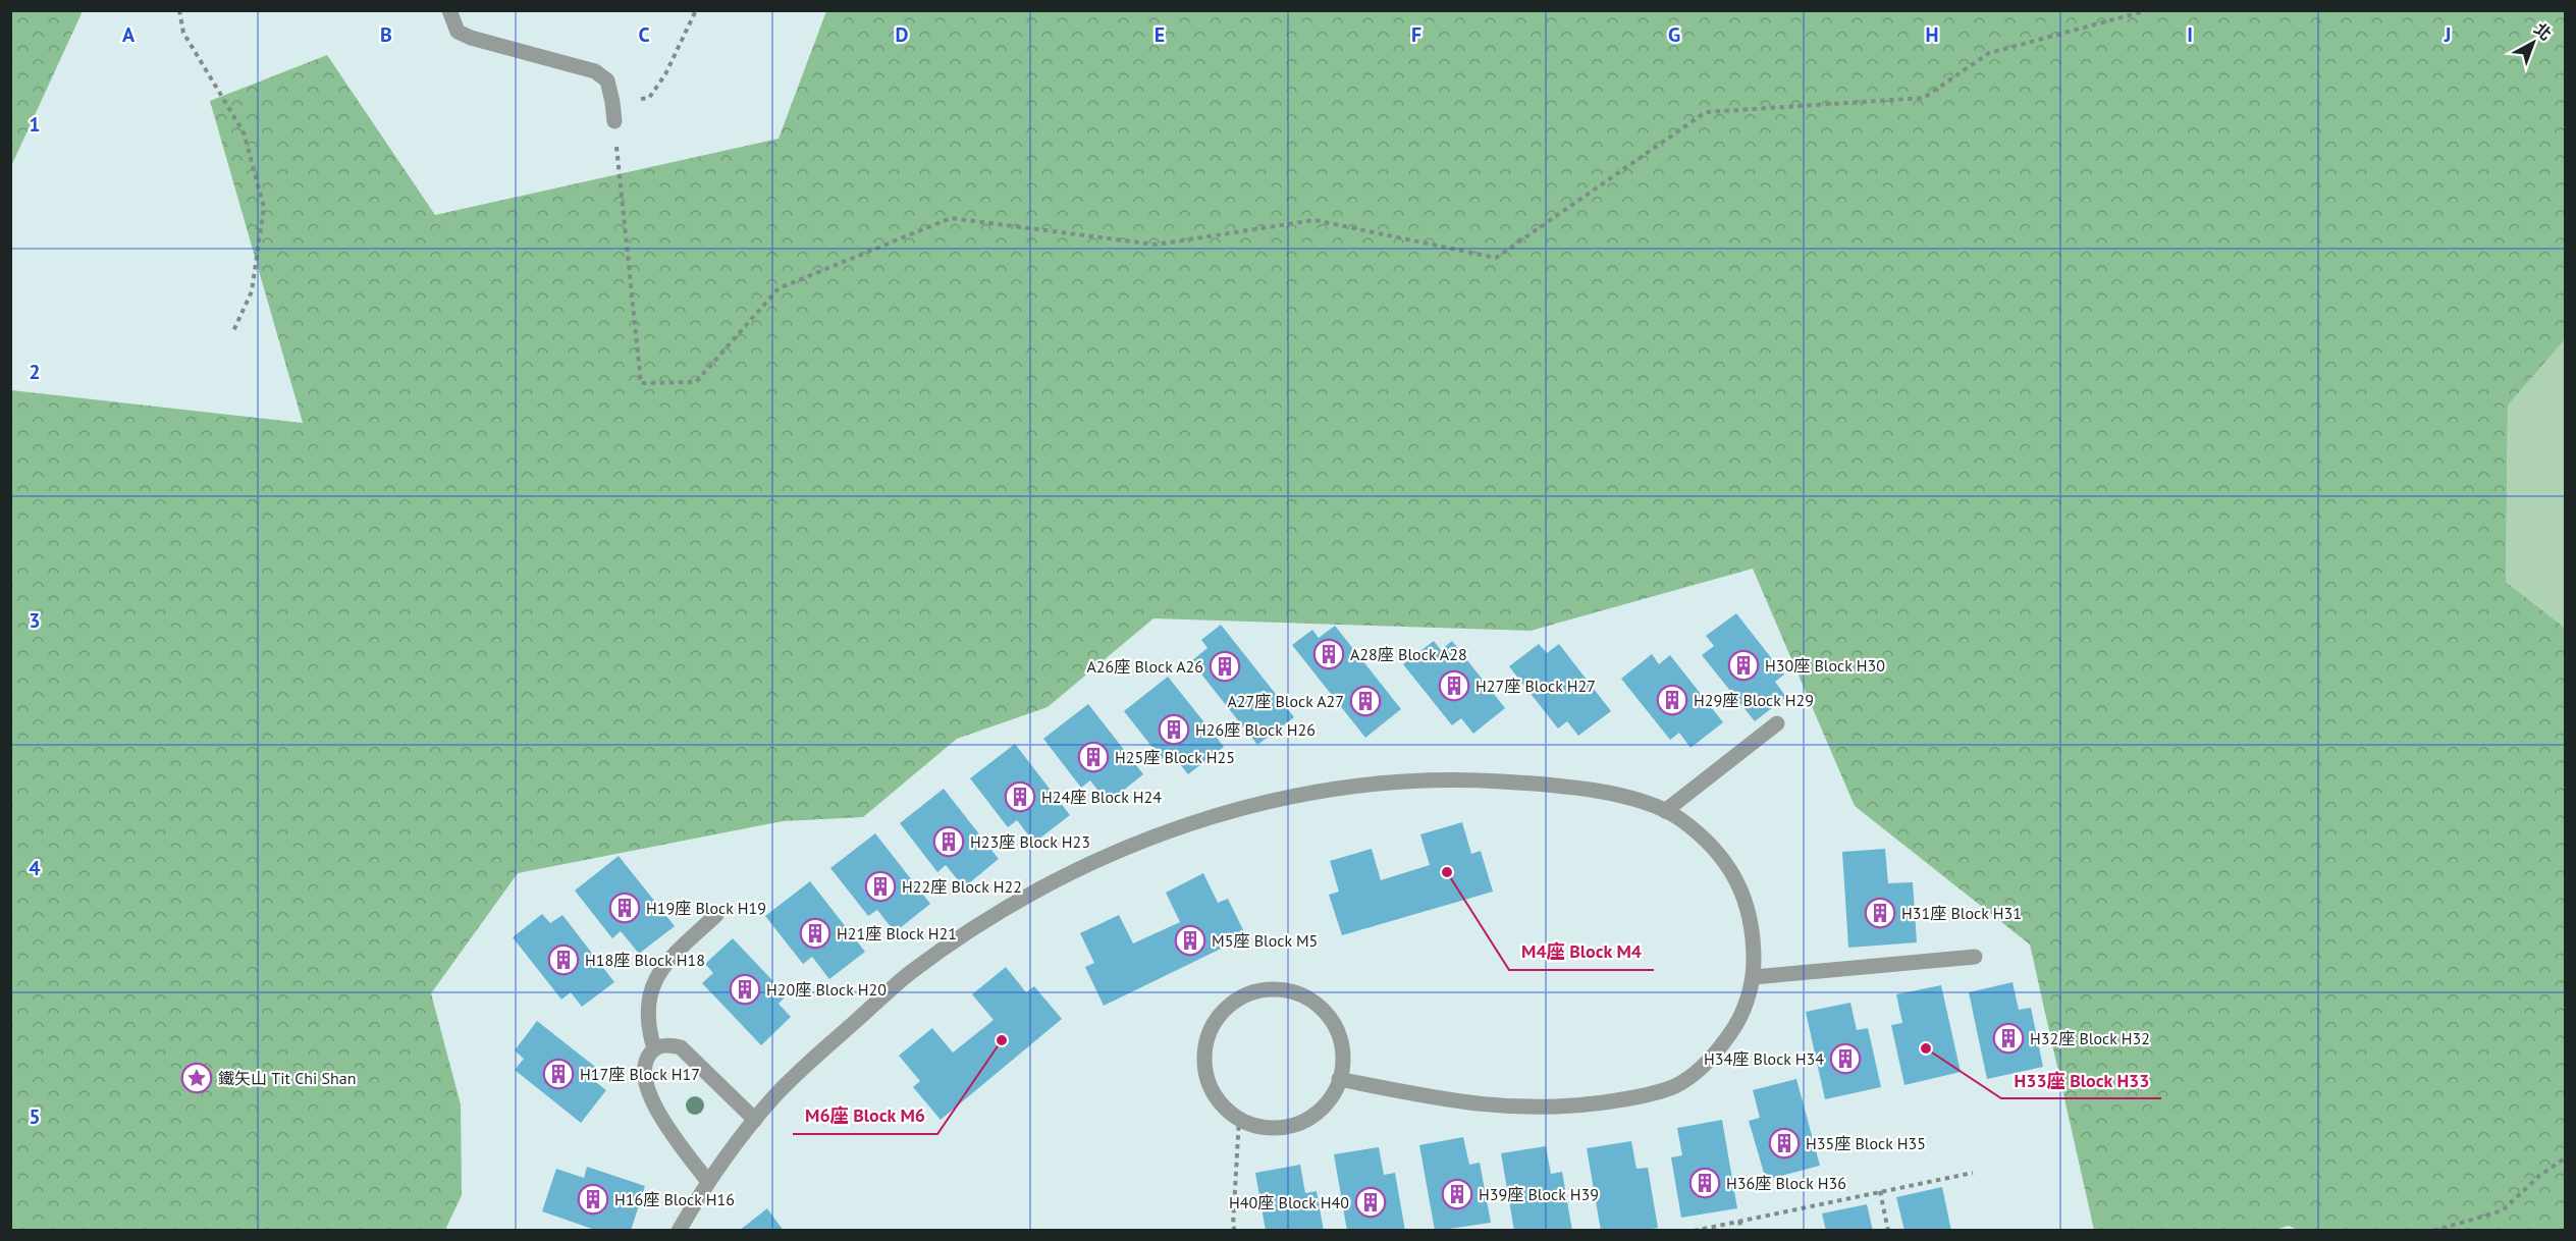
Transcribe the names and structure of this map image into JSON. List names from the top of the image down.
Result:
{
  "places": {
    "building": [
      "A28座 Block A28",
      "H30座 Block H30",
      "A26座 Block A26",
      "H27座 Block H27",
      "H29座 Block H29",
      "A27座 Block A27",
      "H26座 Block H26",
      "H25座 Block H25",
      "H24座 Block H24",
      "H23座 Block H23",
      "H22座 Block H22",
      "H19座 Block H19",
      "H31座 Block H31",
      "H21座 Block H21",
      "M5座 Block M5",
      "H18座 Block H18",
      "H20座 Block H20",
      "H32座 Block H32",
      "H34座 Block H34",
      "H17座 Block H17",
      "H35座 Block H35",
      "H36座 Block H36",
      "H39座 Block H39",
      "H16座 Block H16",
      "H40座 Block H40"
    ],
    "other": ["M4座 Block M4", "M6座 Block M6", "H33座 Block H33"],
    "place": ["鐵矢山 Tit Chi Shan"]
  },
  "north": "top right",
  "grid": {
    "columns": [
      "A",
      "B",
      "C",
      "D",
      "E",
      "F",
      "G",
      "H",
      "I",
      "J"
    ],
    "rows": [
      "1",
      "2",
      "3",
      "4",
      "5"
    ]
  }
}
